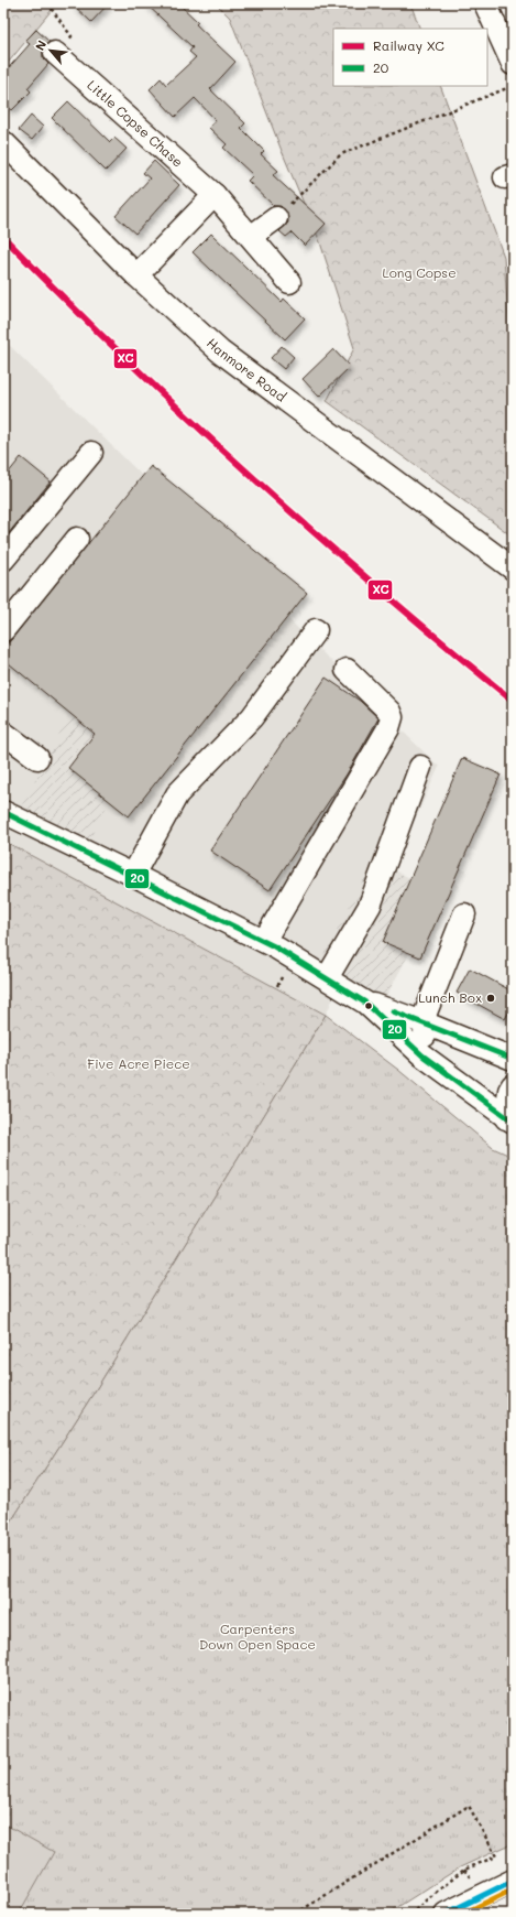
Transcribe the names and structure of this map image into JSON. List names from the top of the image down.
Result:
{
  "streets": {
    "street": ["Little Copse Chase", "Hanmore Road"]
  },
  "parks": ["Long Copse", "Five Acre Piece", "Carpenters Down Open Space"],
  "places": ["Lunch Box"],
  "lines": ["rail line XC", "transit line 20"],
  "legend": ["Railway XC", "20"],
  "north": "top left"
}
